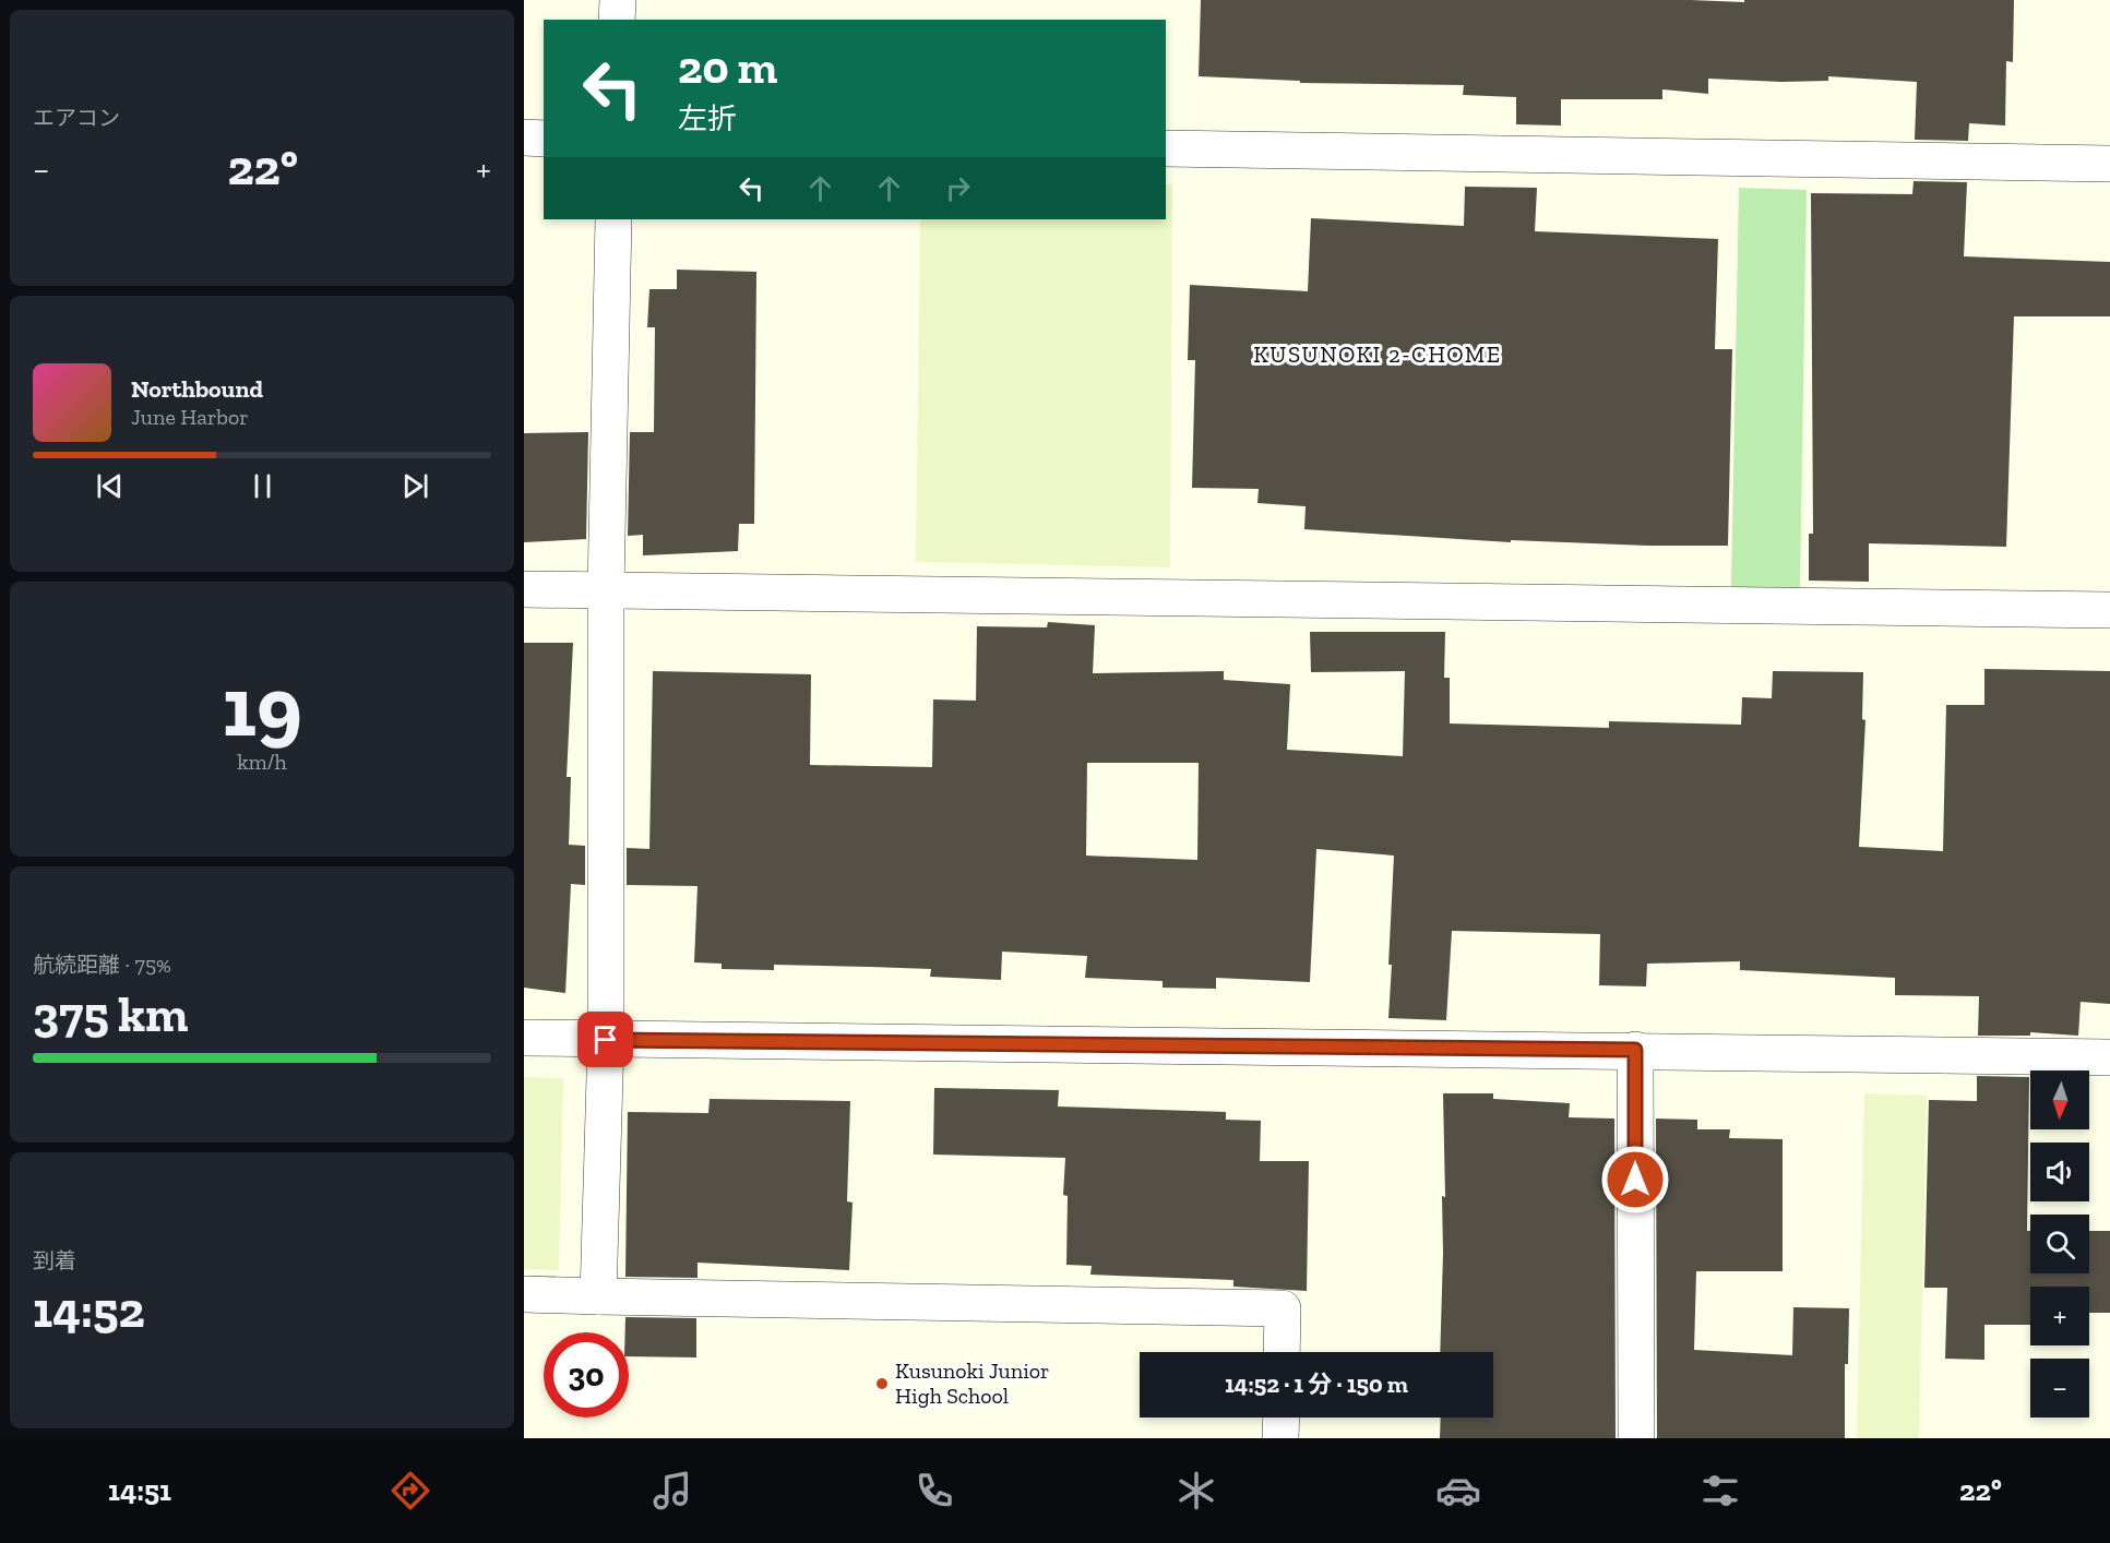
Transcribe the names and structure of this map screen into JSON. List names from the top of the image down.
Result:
{
  "districts": ["KUSUNOKI 2-CHOME"],
  "places": ["Kusunoki Junior High School"],
  "north": "bottom",
  "page": {
    "tile": [
      "エアコン",
      ["19", "km/h"],
      ["航続距離 · 75%", "375 km"],
      ["到着", "14:52"]
    ],
    "turn": ["20 m", "左折"],
    "heat": ["−", "22°", "+"],
    "song": ["Northbound", "June Harbor"],
    "map_buttons": ["+", "−"],
    "limit": "30",
    "trip": "14:52 · 1 分 · 150 m",
    "tabs": ["14:51", "22°"]
  }
}
